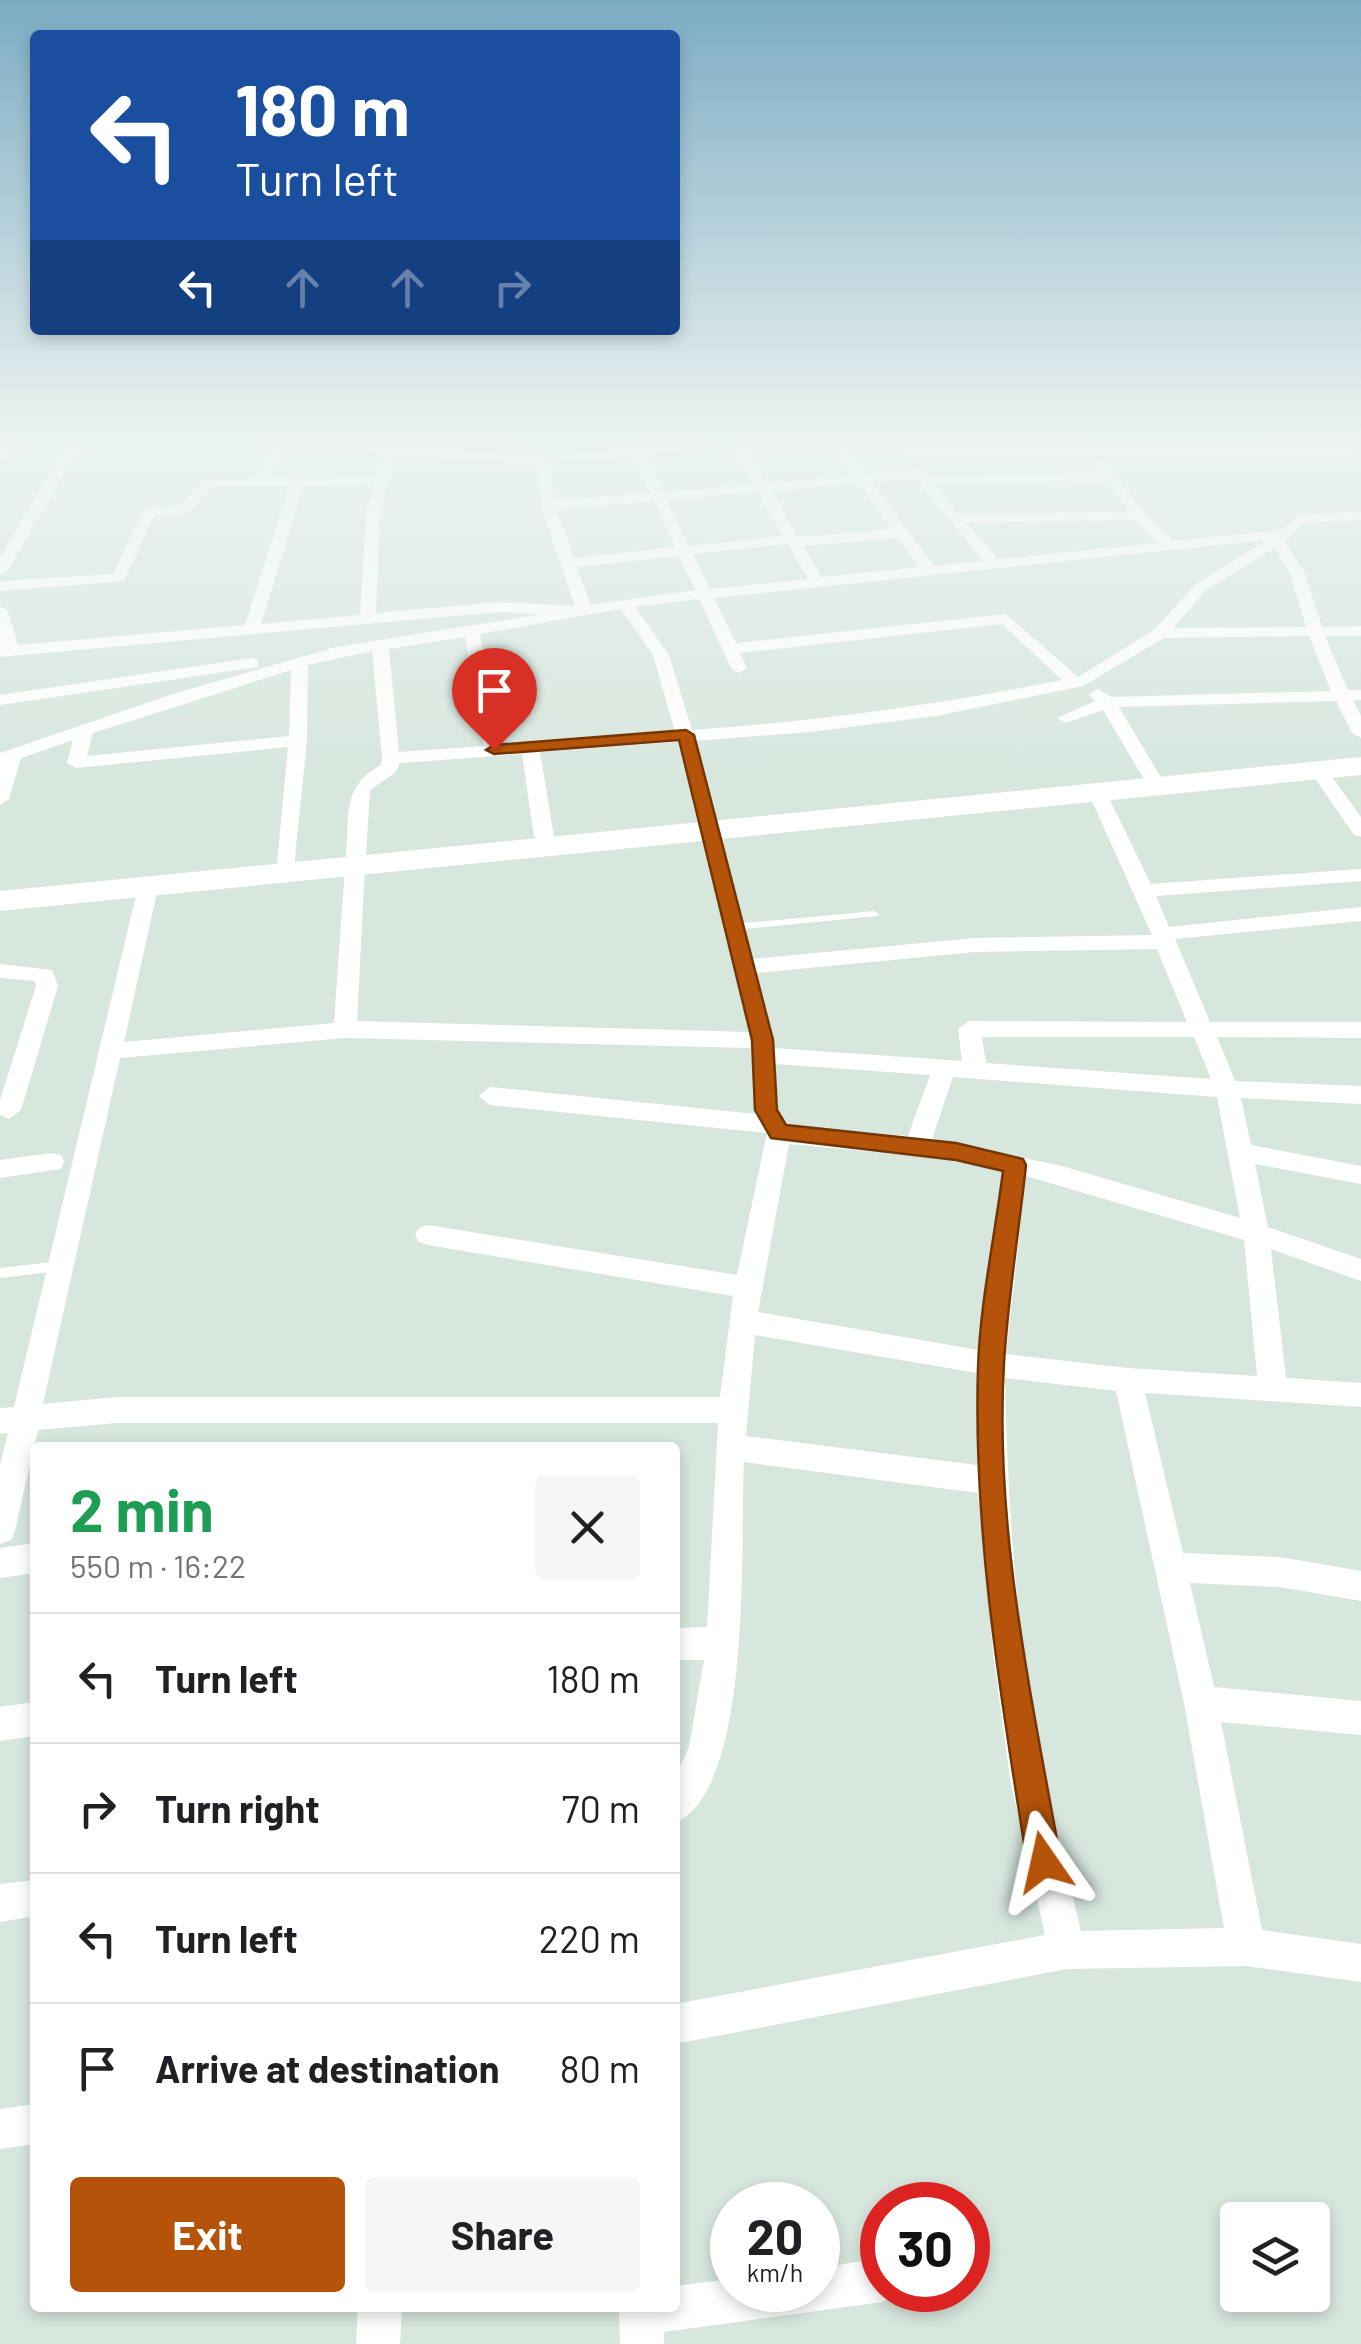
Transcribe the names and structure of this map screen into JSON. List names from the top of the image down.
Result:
{
  "page": {
    "turn": ["180 m", "Turn left"],
    "heading": ["2 min", "550 m · 16:22"],
    "list": [
      {
        "name": "Turn left",
        "value": "180 m"
      },
      {
        "name": "Turn right",
        "value": "70 m"
      },
      {
        "name": "Turn left",
        "value": "220 m"
      },
      {
        "name": "Arrive at destination",
        "value": "80 m"
      }
    ],
    "buttons": ["Exit", "Share"],
    "speed": "20 km/h",
    "limit": "30"
  }
}
